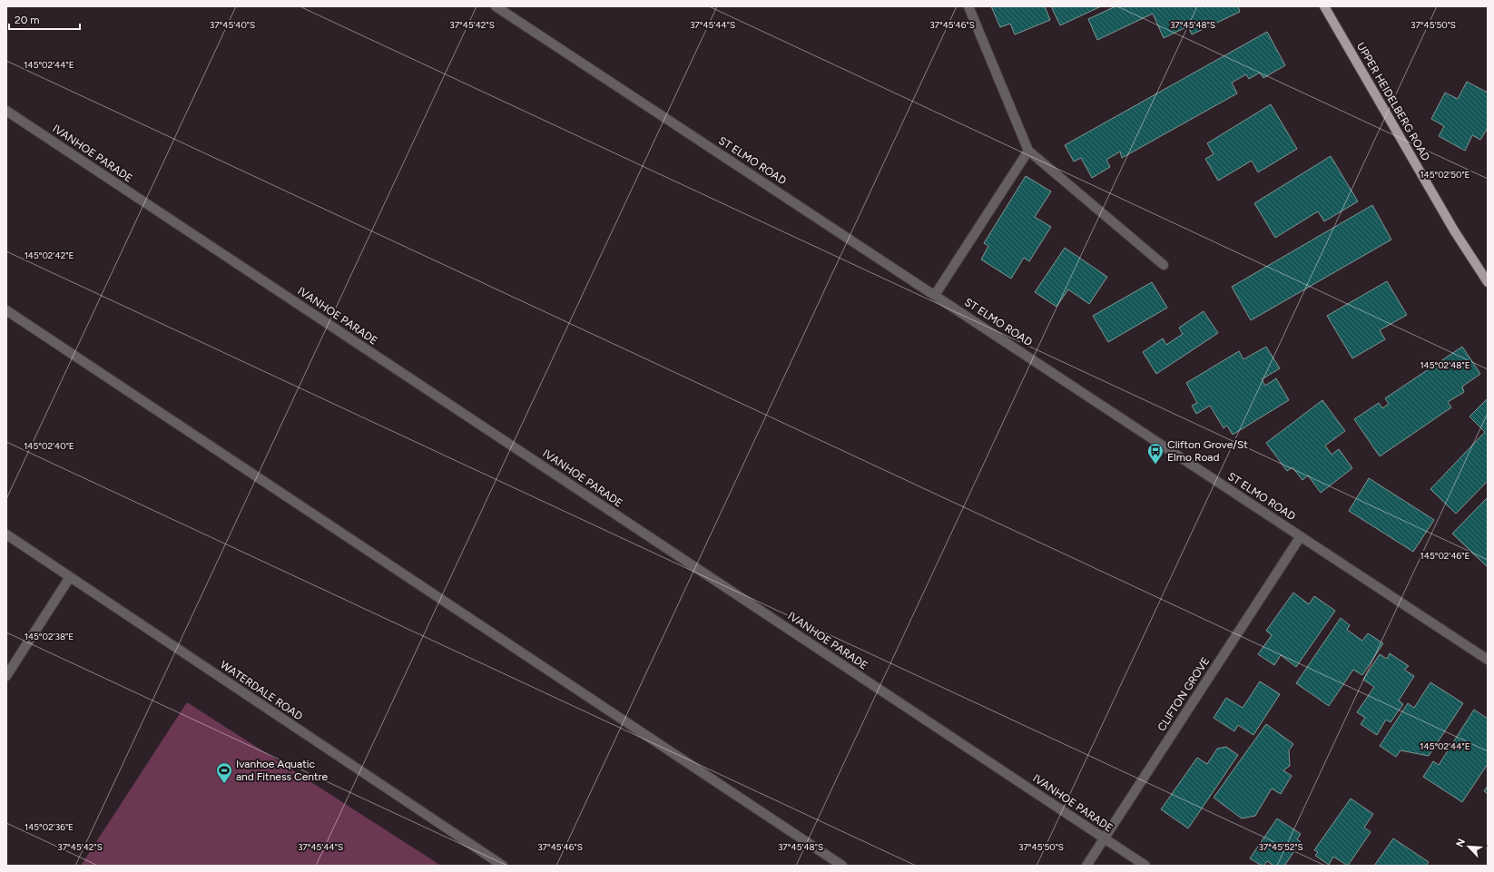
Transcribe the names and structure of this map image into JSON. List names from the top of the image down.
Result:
{
  "streets": {
    "main road": ["UPPER HEIDELBERG ROAD"],
    "street": [
      "IVANHOE PARADE",
      "ST ELMO ROAD",
      "WATERDALE ROAD",
      "CLIFTON GROVE"
    ]
  },
  "crossings": [
    ["IVANHOE PARADE", "CLIFTON GROVE"],
    ["ST ELMO ROAD", "CLIFTON GROVE"]
  ],
  "places": {
    "bus stop": ["Clifton Grove/St Elmo Road"],
    "sports": ["Ivanhoe Aquatic and Fitness Centre"]
  },
  "scale_bar": "20 m",
  "north": "top left",
  "coordinates": [
    "37°45'40\"S",
    "37°45'42\"S",
    "37°45'44\"S",
    "37°45'46\"S",
    "37°45'48\"S",
    "37°45'50\"S",
    "145°02'44\"E",
    "145°02'50\"E",
    "145°02'42\"E",
    "145°02'48\"E",
    "145°02'40\"E",
    "145°02'46\"E",
    "145°02'38\"E",
    "145°02'36\"E",
    "37°45'52\"S"
  ]
}
